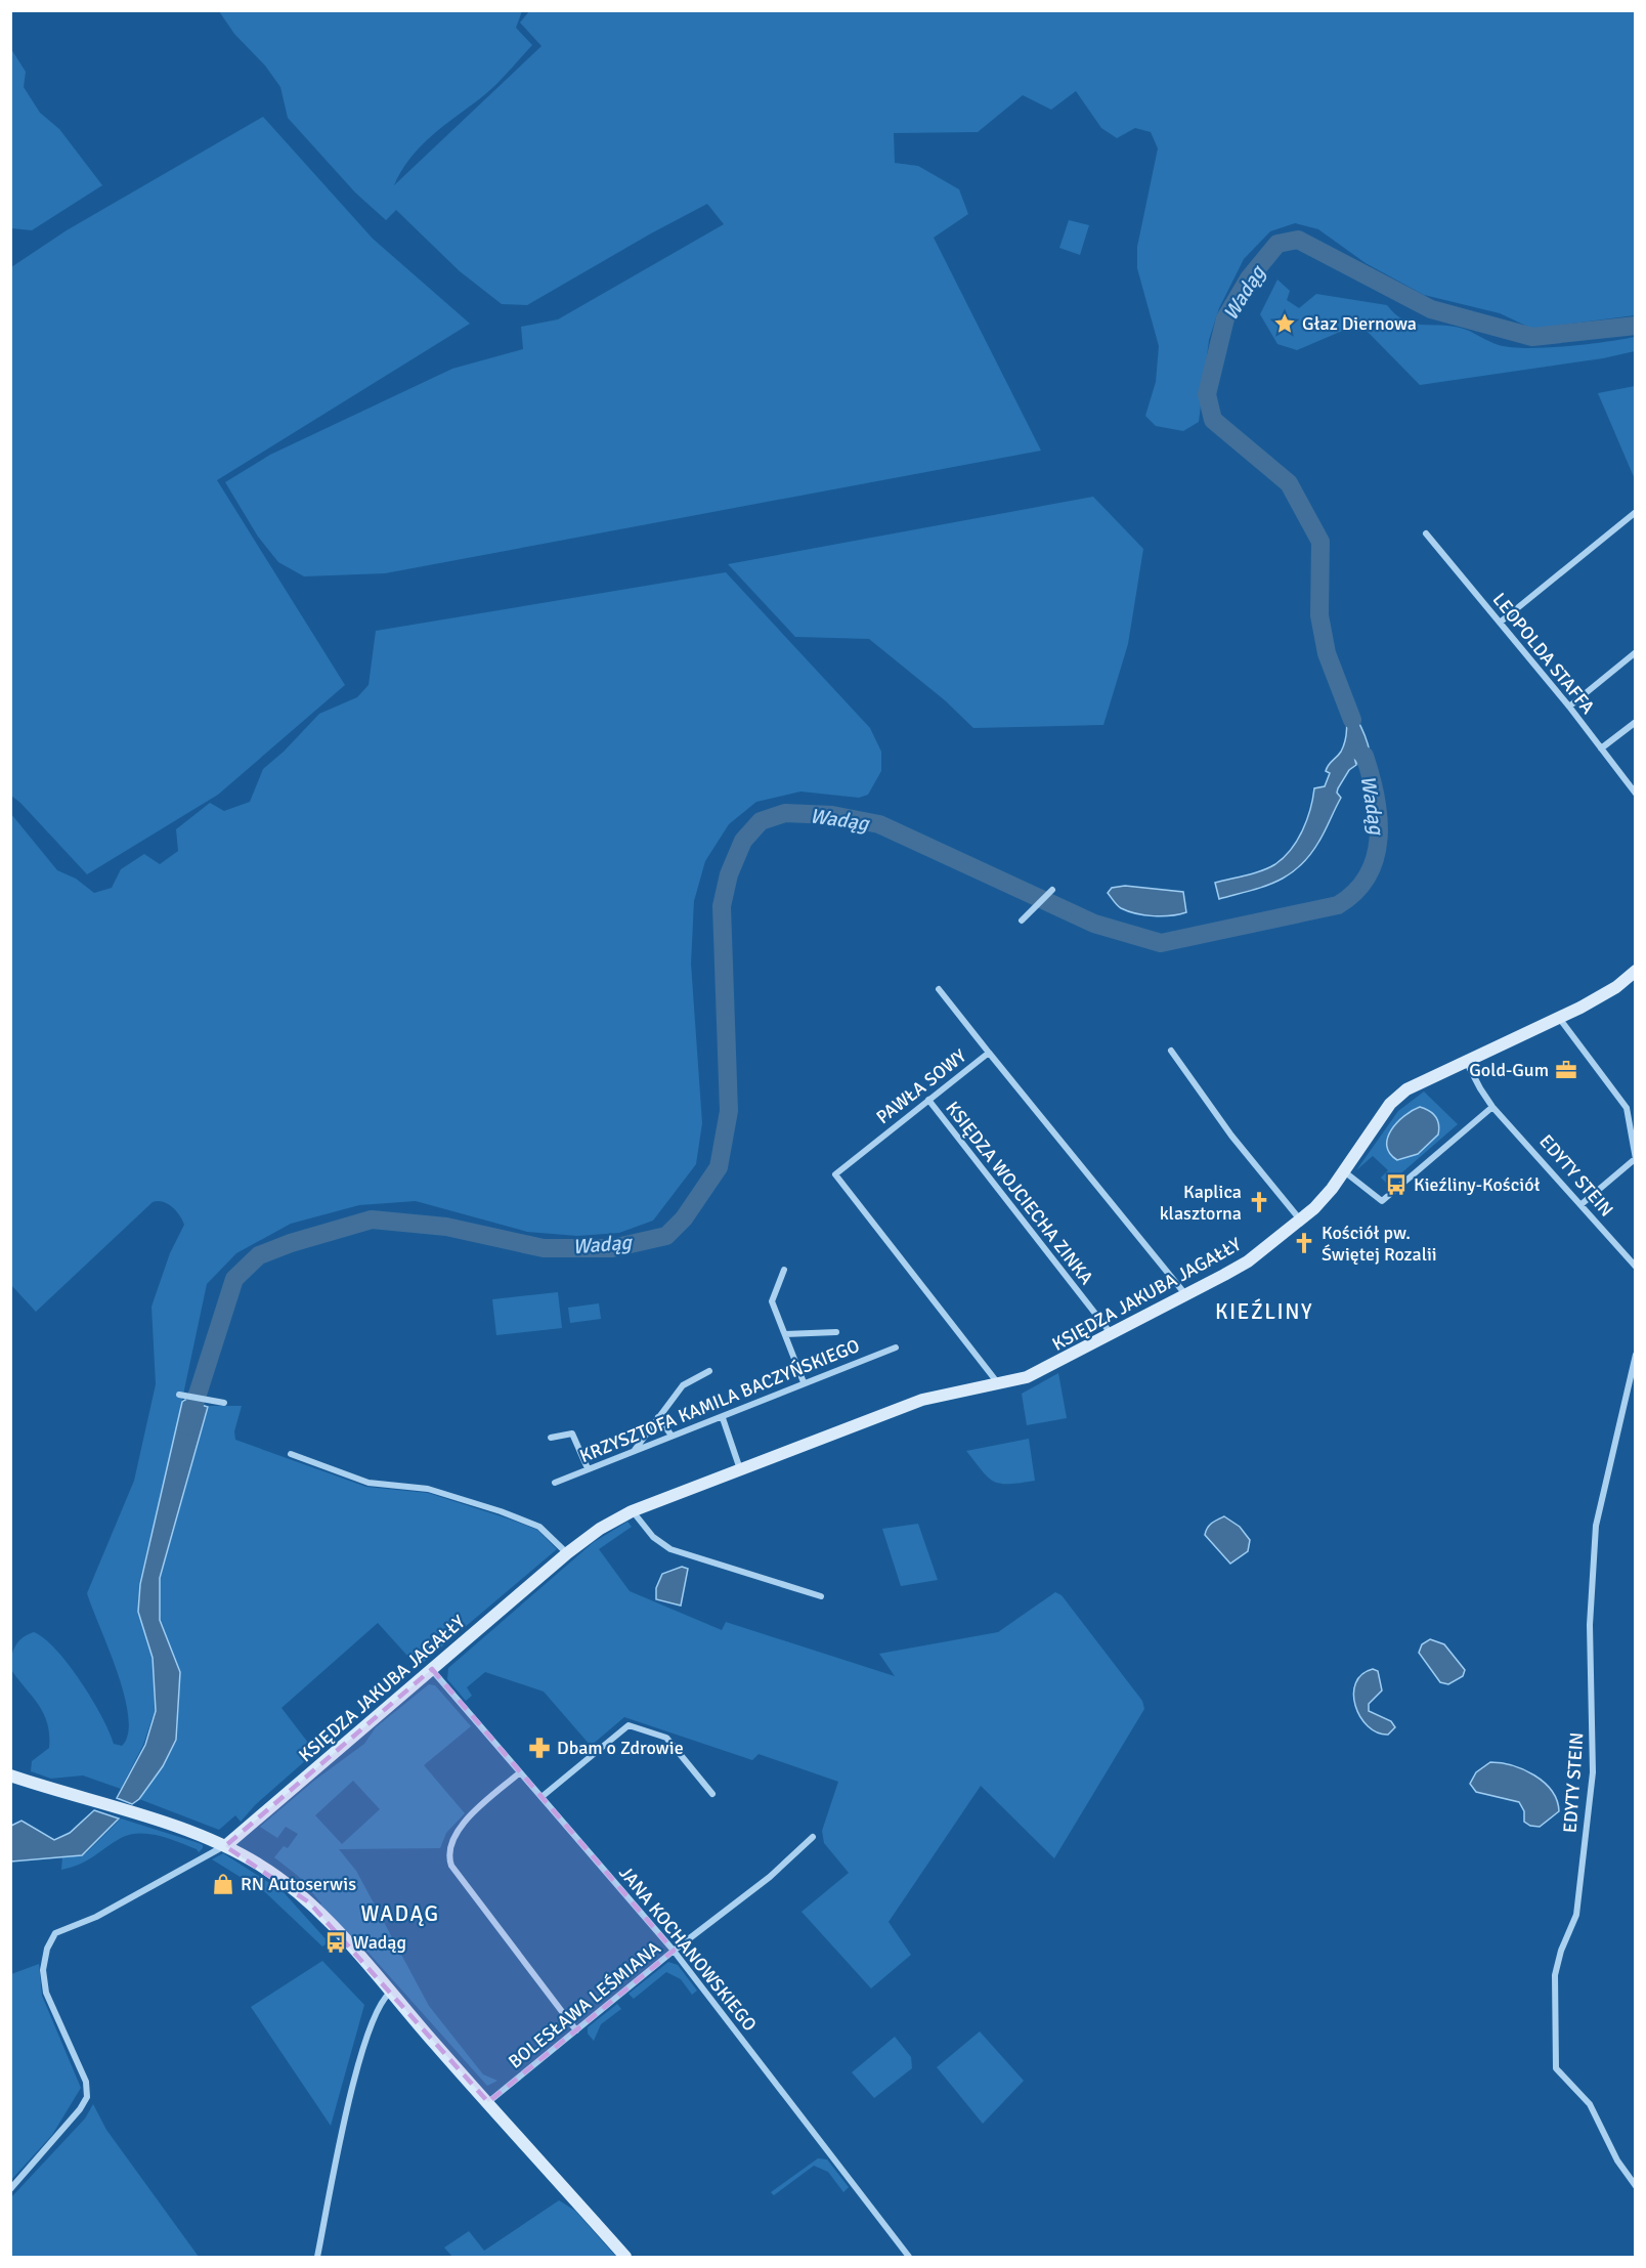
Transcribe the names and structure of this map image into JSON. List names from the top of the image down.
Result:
{
  "streets": {
    "street": [
      "LEOPOLDA STAFFA",
      "PAWŁA SOWY",
      "EDYTY STEIN",
      "KSIĘDZA WOJCIECHA ZINKA",
      "KSIĘDZA JAKUBA JAGAŁŁY",
      "KRZYSZTOFA KAMILA BACZYŃSKIEGO",
      "JANA KOCHANOWSKIEGO",
      "BOLESŁAWA LEŚMIANA"
    ]
  },
  "crossings": [
    ["PAWŁA SOWY", "KSIĘDZA WOJCIECHA ZINKA"],
    ["PAWŁA SOWY", "KSIĘDZA JAKUBA JAGAŁŁY"],
    ["EDYTY STEIN", "KSIĘDZA JAKUBA JAGAŁŁY"],
    ["KSIĘDZA WOJCIECHA ZINKA", "KSIĘDZA JAKUBA JAGAŁŁY"],
    ["KSIĘDZA JAKUBA JAGAŁŁY", "JANA KOCHANOWSKIEGO"],
    ["JANA KOCHANOWSKIEGO", "BOLESŁAWA LEŚMIANA"]
  ],
  "districts": ["KIEŹLINY", "WADĄG"],
  "water": ["Wadąg"],
  "places": {
    "place": ["Głaz Diernowa"],
    "office": ["Gold-Gum"],
    "bus stop": ["Kieźliny-Kościół", "Wadąg"],
    "church": ["Kaplica klasztorna", "Kościół pw. Świętej Rozalii"],
    "pharmacy": ["Dbam o Zdrowie"],
    "shop": ["RN Autoserwis"]
  }
}
